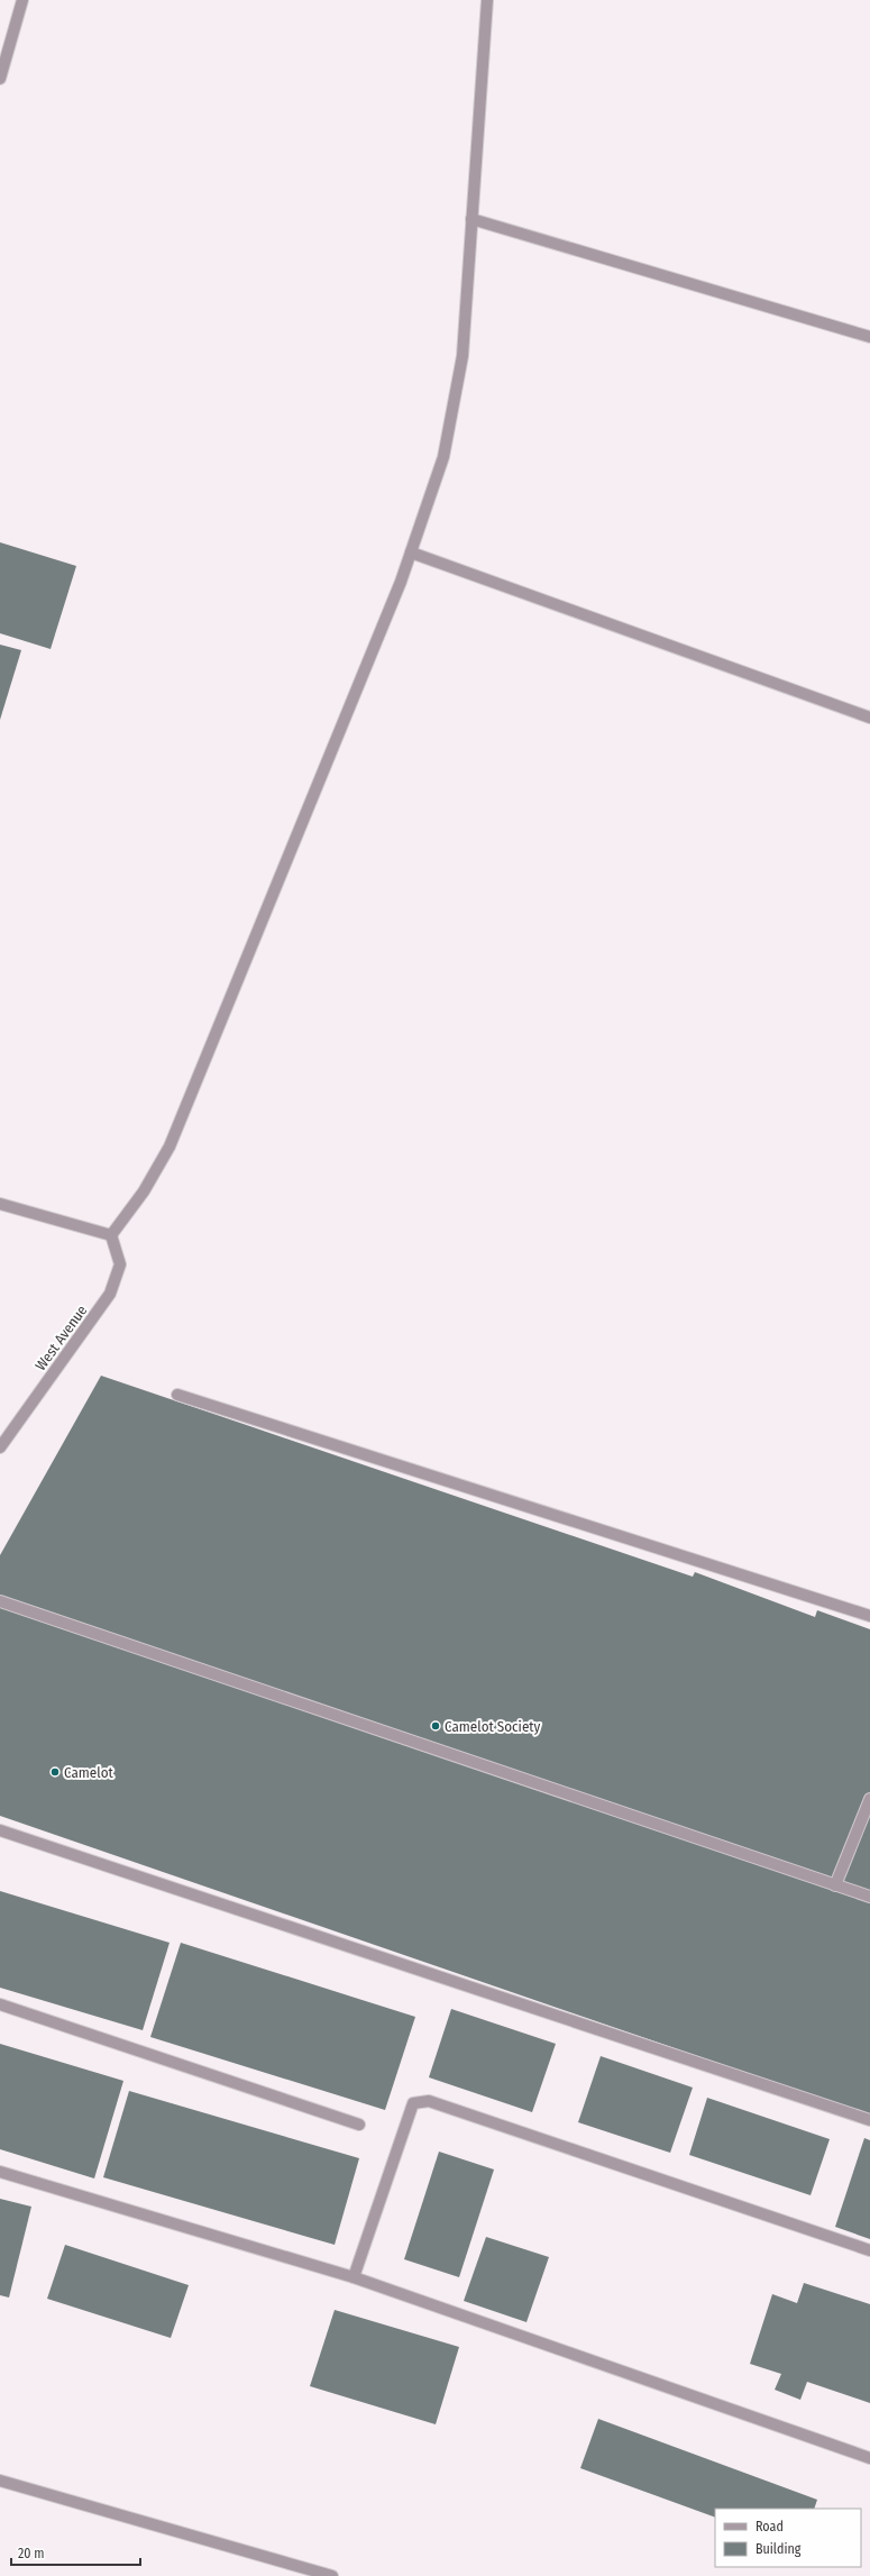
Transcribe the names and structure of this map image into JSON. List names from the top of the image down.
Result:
{
  "streets": {
    "street": ["West Avenue"]
  },
  "places": ["Camelot Society", "Camelot"],
  "legend": ["Road", "Building"],
  "scale_bar": "20 m"
}
